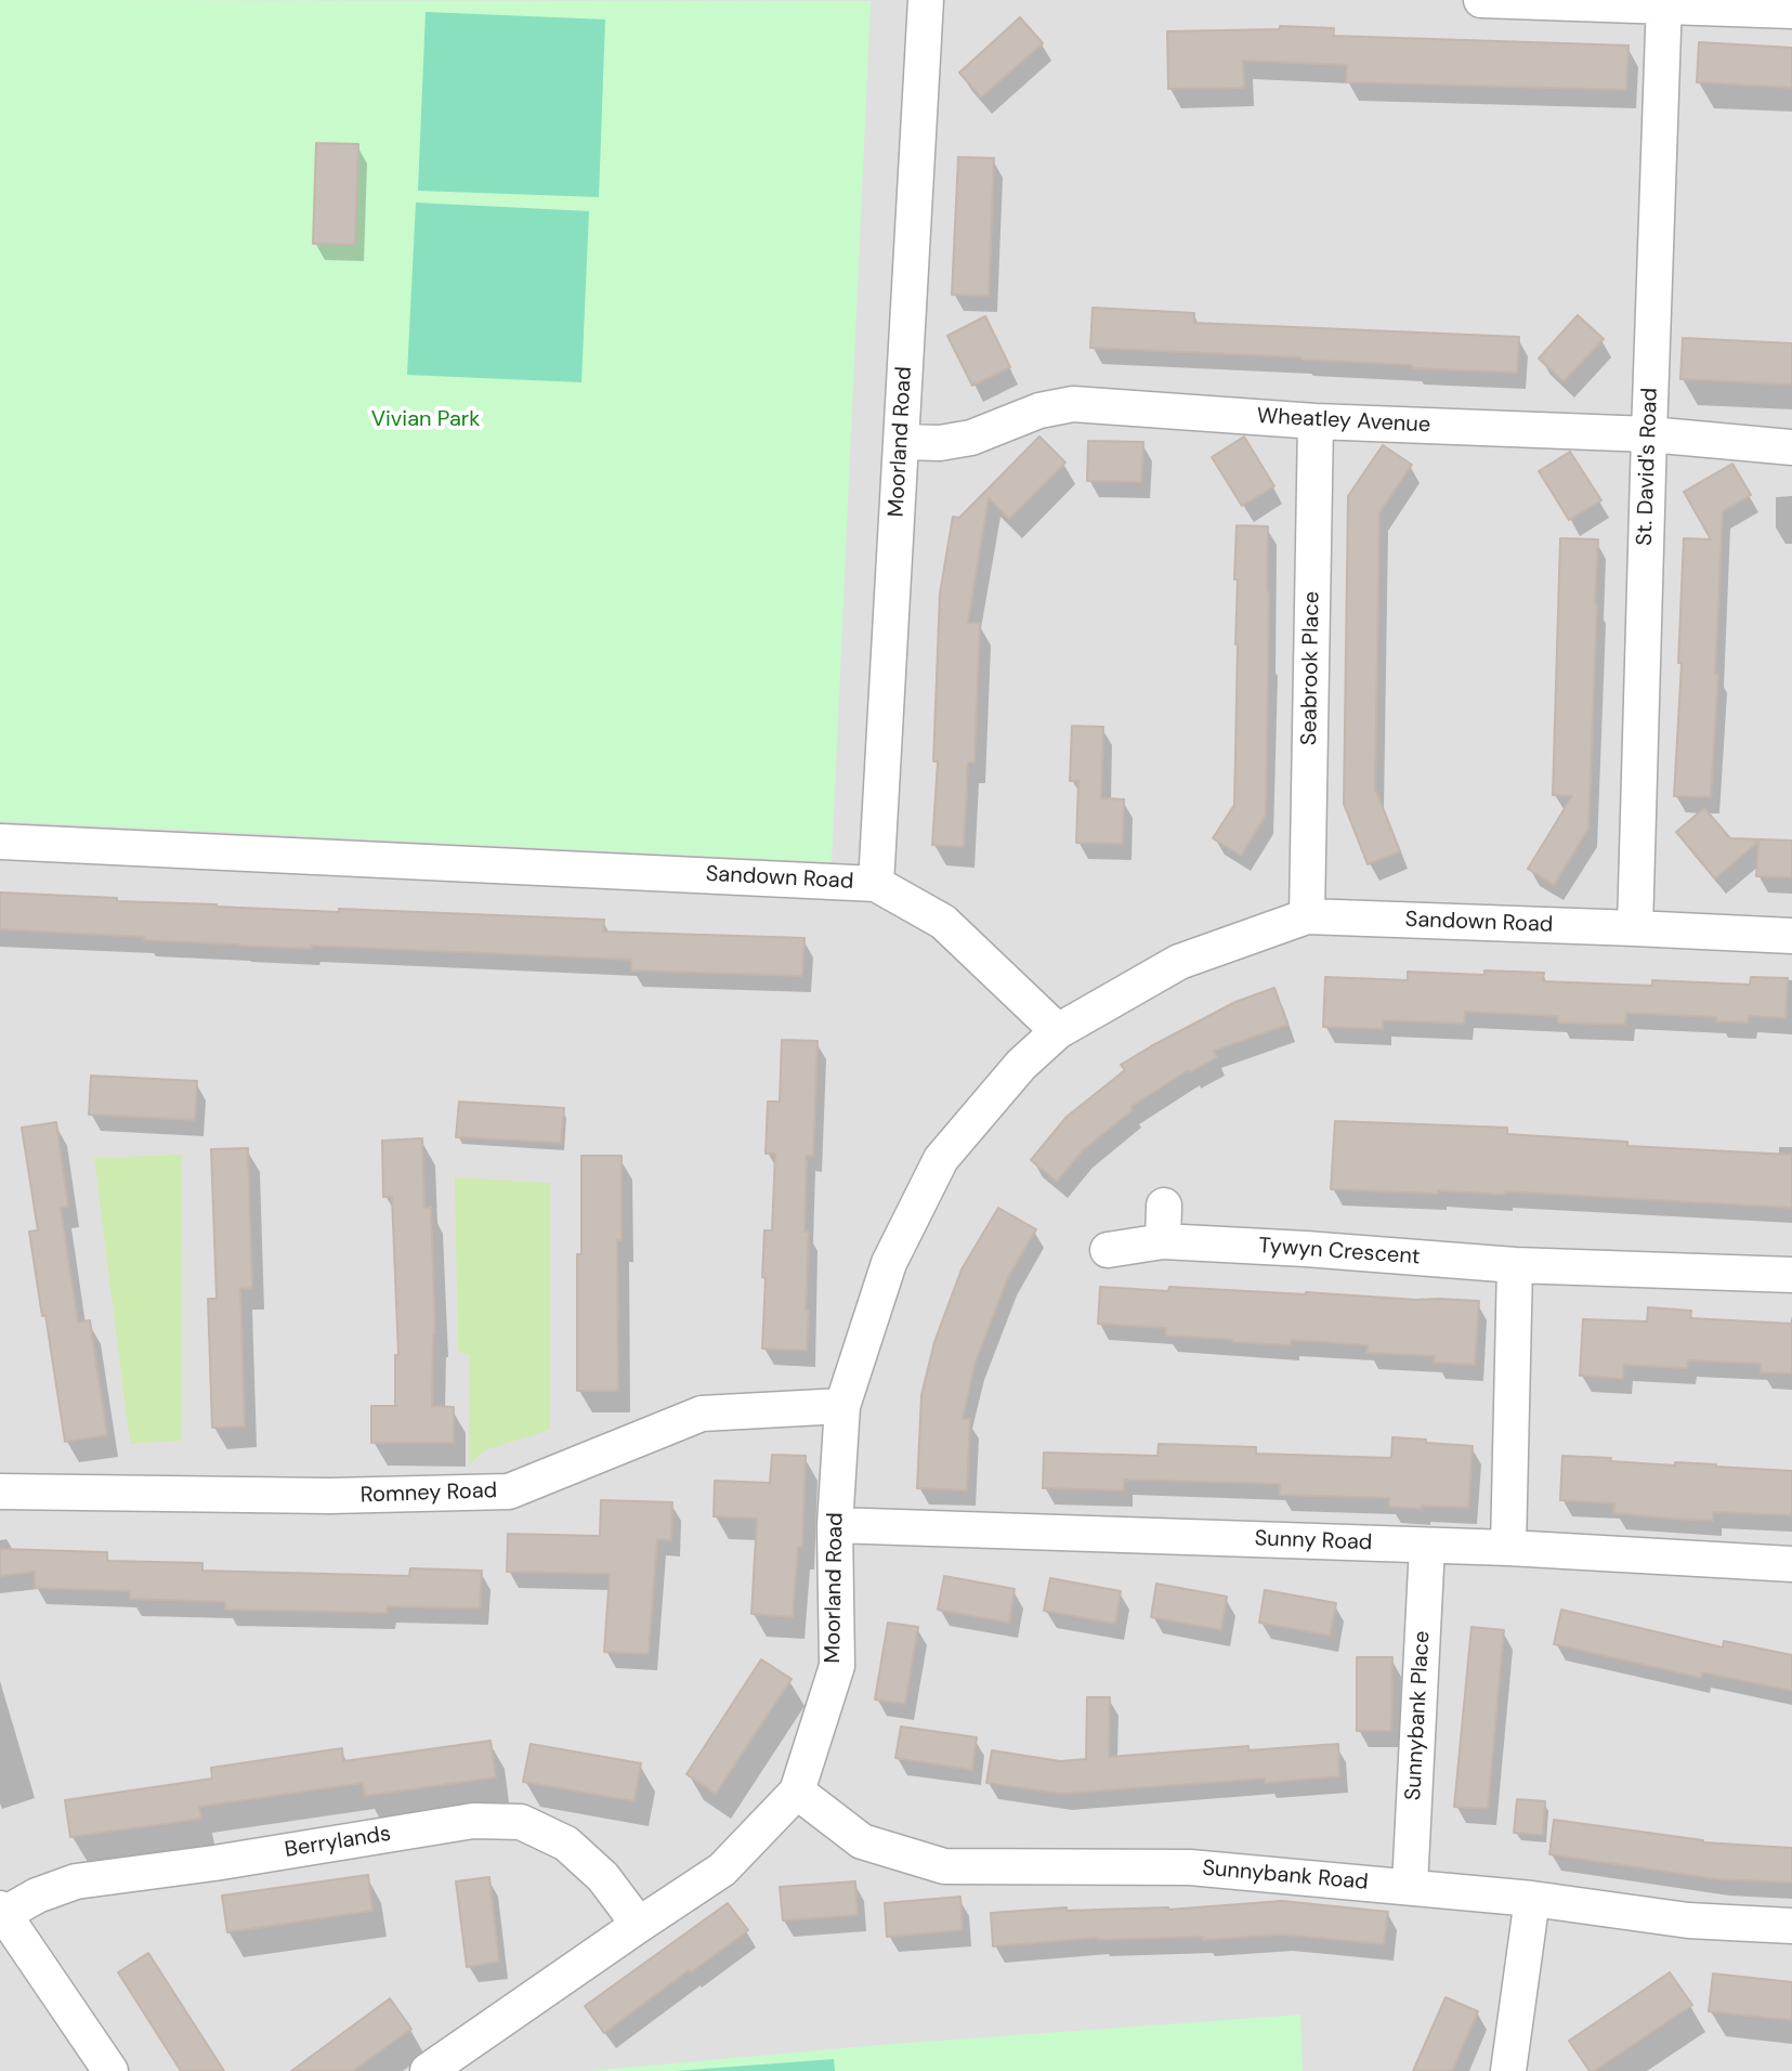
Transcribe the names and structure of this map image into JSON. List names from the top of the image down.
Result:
{
  "streets": {
    "street": [
      "Wheatley Avenue",
      "Moorland Road",
      "St. David's Road",
      "Seabrook Place",
      "Sandown Road",
      "Tywyn Crescent",
      "Romney Road",
      "Sunny Road",
      "Sunnybank Place",
      "Berrylands",
      "Sunnybank Road"
    ]
  },
  "crossings": [
    ["Wheatley Avenue", "Moorland Road"],
    ["Wheatley Avenue", "St. David's Road"],
    ["Wheatley Avenue", "Seabrook Place"],
    ["Moorland Road", "Sandown Road"],
    ["Moorland Road", "Romney Road"],
    ["Moorland Road", "Sunny Road"],
    ["Moorland Road", "Berrylands"],
    ["Moorland Road", "Sunnybank Road"],
    ["St. David's Road", "Sandown Road"],
    ["Seabrook Place", "Sandown Road"],
    ["Sunny Road", "Sunnybank Place"],
    ["Sunnybank Place", "Sunnybank Road"]
  ],
  "parks": ["Vivian Park"]
}
